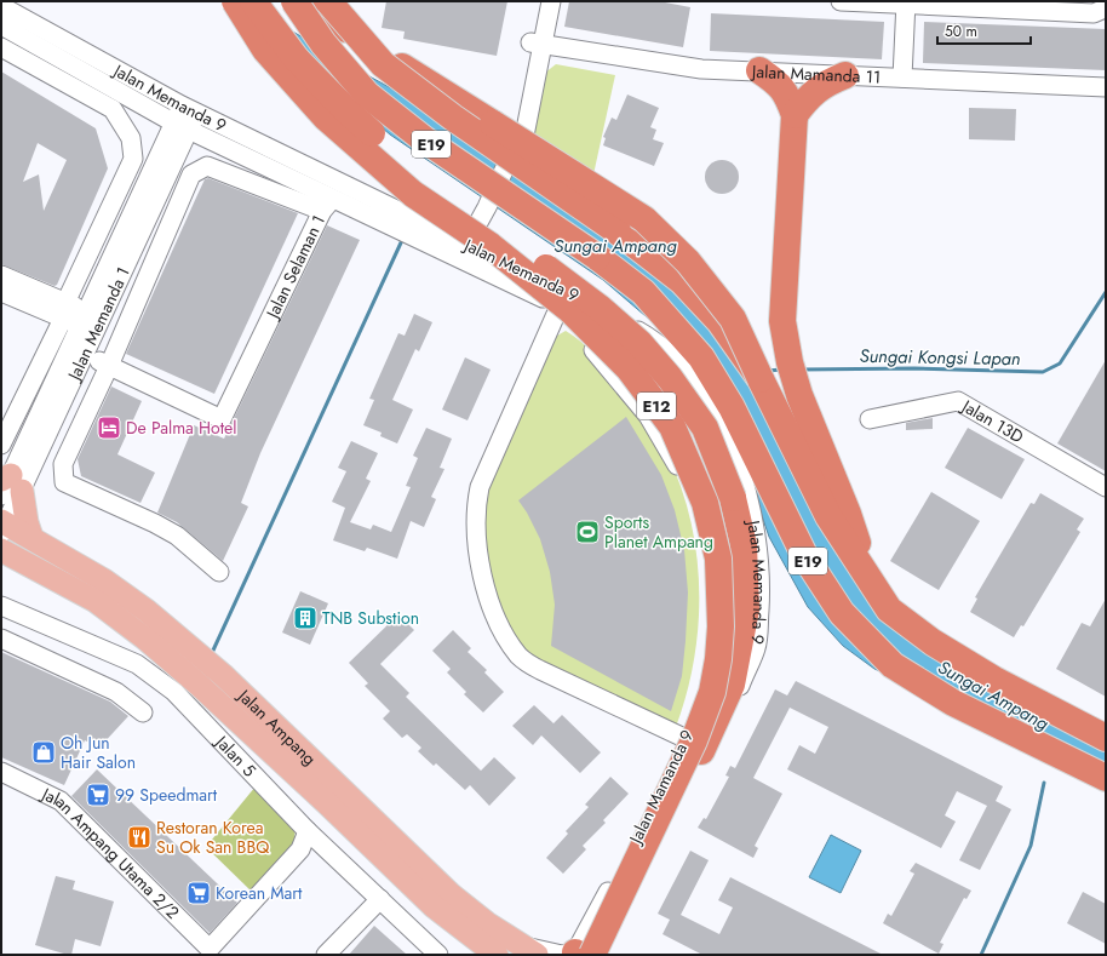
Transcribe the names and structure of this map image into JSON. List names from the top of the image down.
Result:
{
  "streets": {
    "highway": ["E19", "E12"],
    "main road": ["Jalan Ampang"],
    "street": [
      "Jalan Mamanda 11",
      "Jalan Memanda 9",
      "Jalan Selaman 1",
      "Jalan Memanda 1",
      "Jalan 13D",
      "Jalan 5",
      "Jalan Mamanda 9",
      "Jalan Ampang Utama 2/2"
    ]
  },
  "crossings": [
    ["Jalan Memanda 9", "Jalan Selaman 1"],
    ["Jalan Memanda 9", "Jalan Memanda 1"],
    ["Jalan Memanda 9", "E12"],
    ["Jalan Memanda 9", "Jalan Mamanda 9"],
    ["Jalan Selaman 1", "Jalan Memanda 1"],
    ["Jalan Memanda 1", "Jalan Ampang"],
    ["E12", "Jalan Mamanda 9"],
    ["Jalan 5", "Jalan Ampang Utama 2/2"]
  ],
  "water": ["Sungai Ampang", "Sungai Kongsi Lapan"],
  "places": {
    "hotel": ["De Palma Hotel"],
    "sports": ["Sports Planet Ampang"],
    "building": ["TNB Substion"],
    "shop": ["Oh Jun Hair Salon"],
    "supermarket": ["99 Speedmart", "Korean Mart"],
    "restaurant": ["Restoran Korea Su Ok San BBQ"]
  },
  "scale_bar": "50 m"
}
